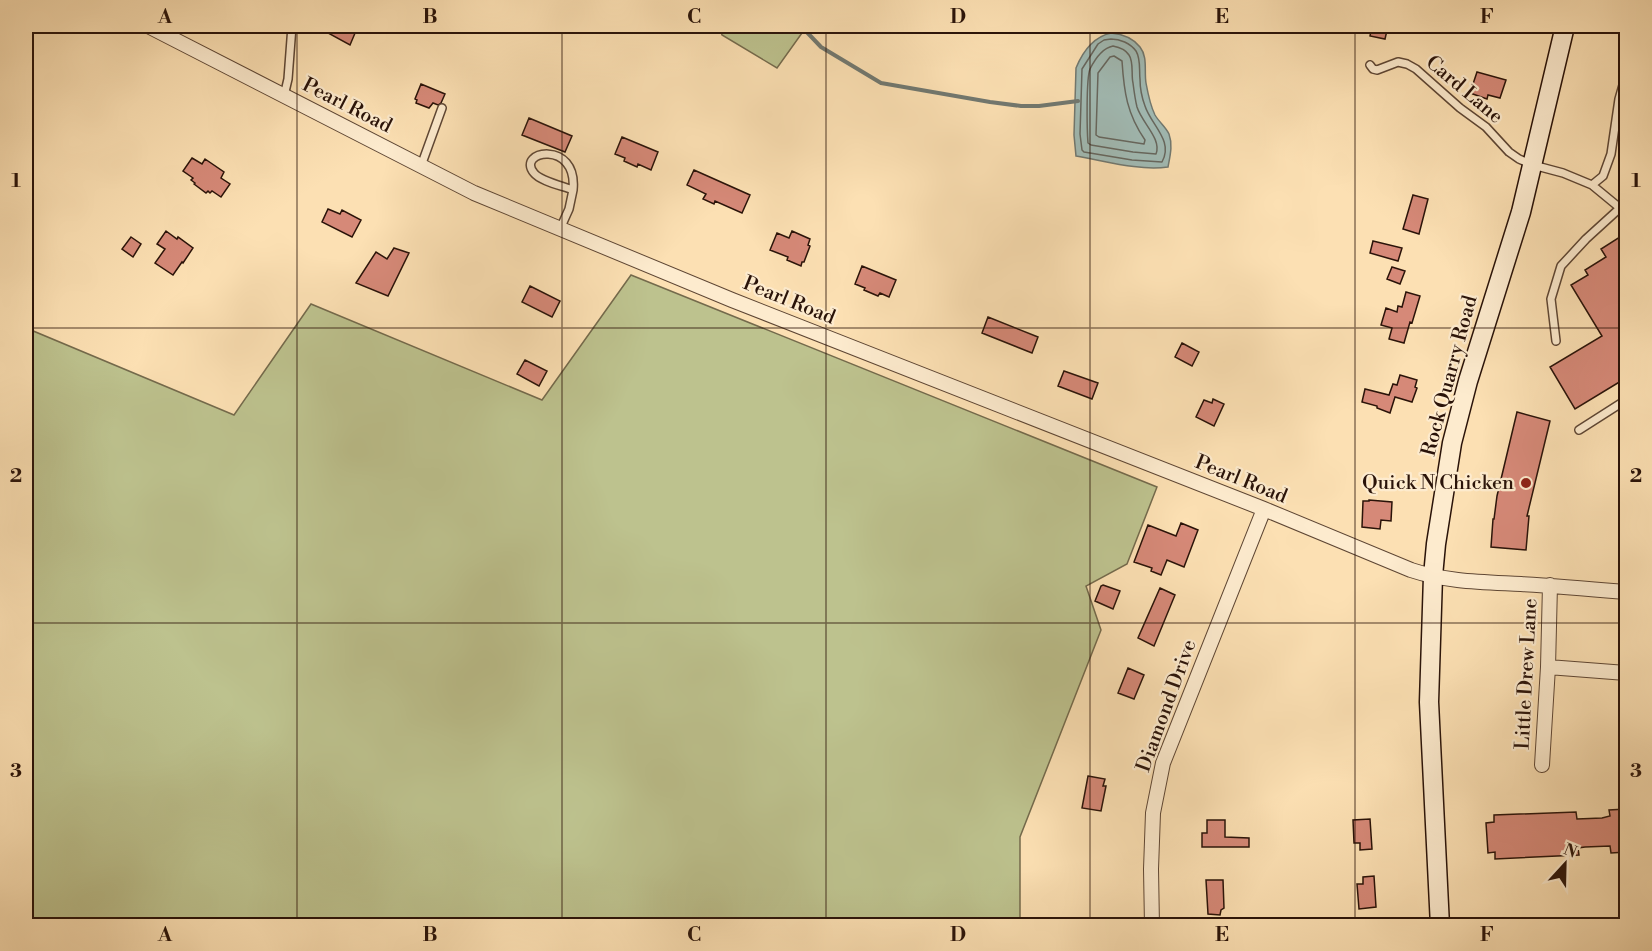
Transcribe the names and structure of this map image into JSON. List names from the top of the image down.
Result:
{
  "streets": {
    "main road": ["Rock Quarry Road"],
    "street": ["Pearl Road", "Little Drew Lane", "Diamond Drive"],
    "lane": ["Card Lane"]
  },
  "crossings": [
    ["Card Lane", "Rock Quarry Road"],
    ["Pearl Road", "Rock Quarry Road"],
    ["Pearl Road", "Little Drew Lane"],
    ["Pearl Road", "Diamond Drive"]
  ],
  "places": ["Quick N Chicken"],
  "north": "top",
  "grid": {
    "columns": [
      "A",
      "B",
      "C",
      "D",
      "E",
      "F"
    ],
    "rows": ["1", "2", "3"]
  }
}
